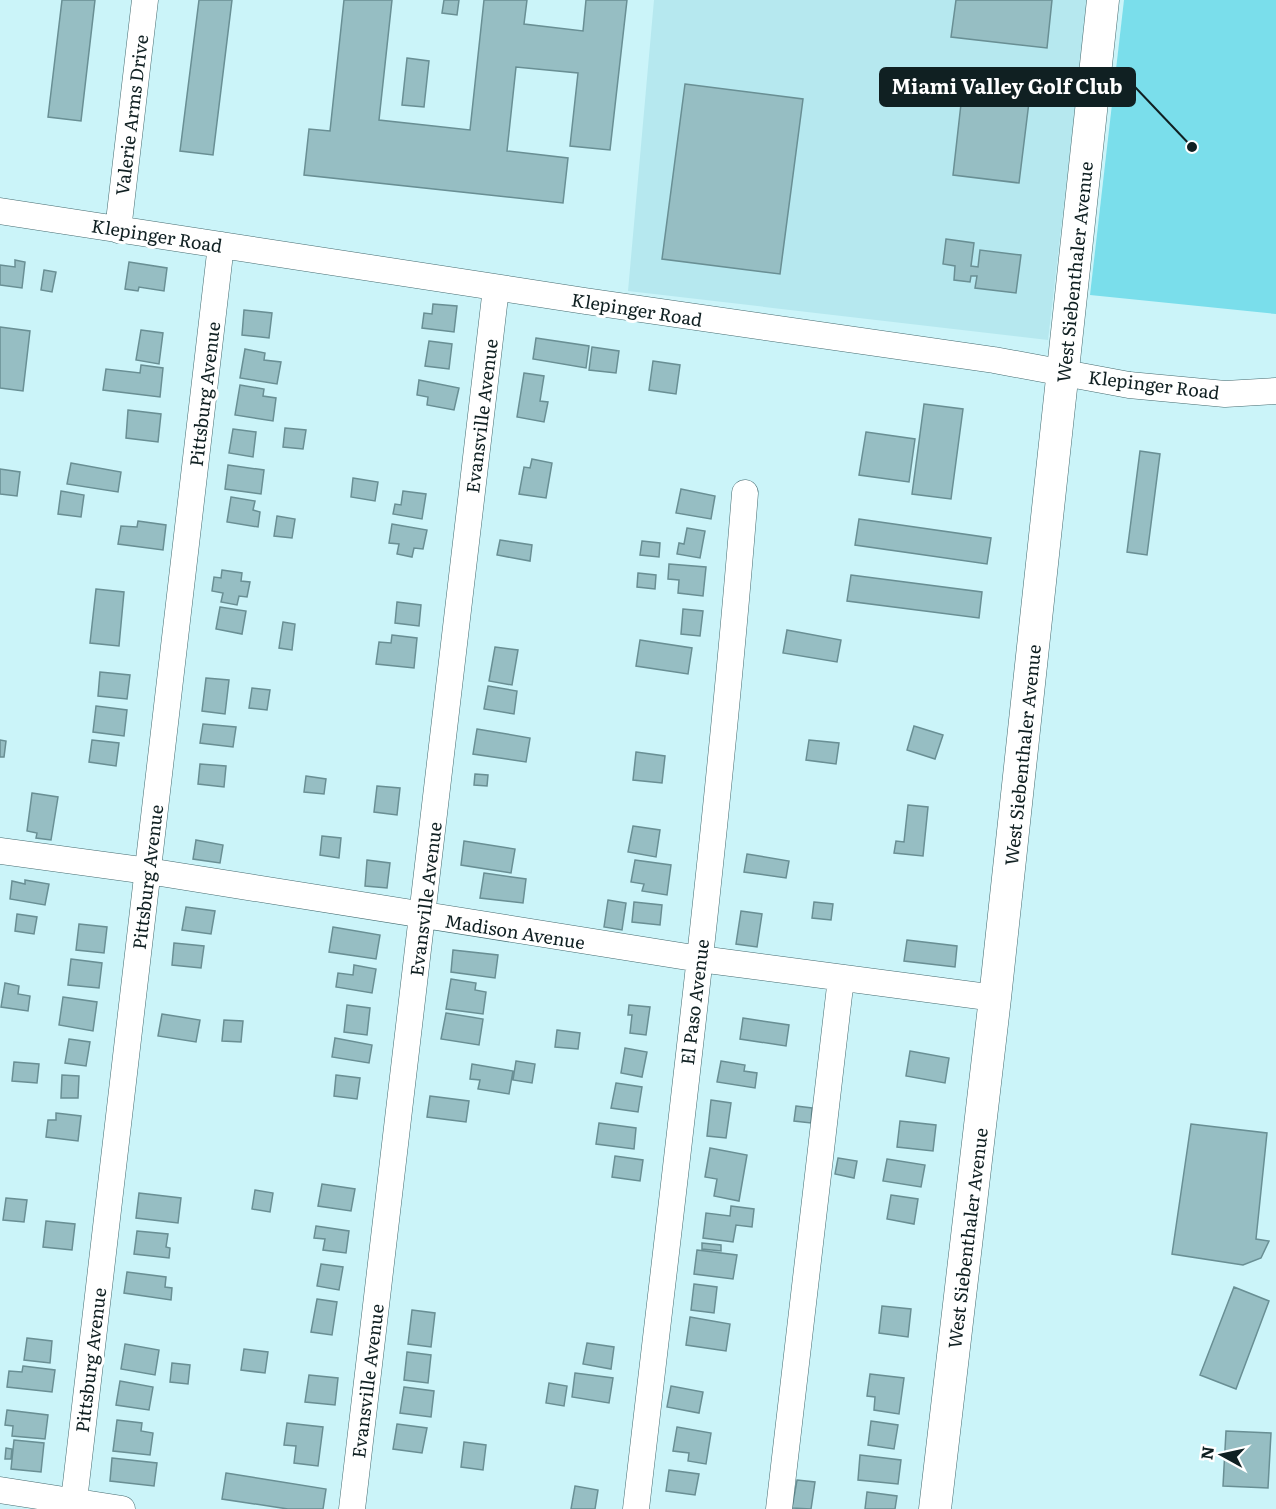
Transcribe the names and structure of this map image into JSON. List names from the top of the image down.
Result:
{
  "streets": {
    "main road": ["West Siebenthaler Avenue"],
    "street": [
      "Valerie Arms Drive",
      "Klepinger Road",
      "Pittsburg Avenue",
      "Evansville Avenue",
      "Madison Avenue",
      "El Paso Avenue"
    ]
  },
  "crossings": [
    ["Valerie Arms Drive", "Klepinger Road"],
    ["Klepinger Road", "West Siebenthaler Avenue"],
    ["Klepinger Road", "Pittsburg Avenue"],
    ["Klepinger Road", "Evansville Avenue"],
    ["West Siebenthaler Avenue", "Madison Avenue"],
    ["Pittsburg Avenue", "Madison Avenue"],
    ["Evansville Avenue", "Madison Avenue"],
    ["Madison Avenue", "El Paso Avenue"]
  ],
  "places": ["Miami Valley Golf Club"],
  "north": "left"
}
